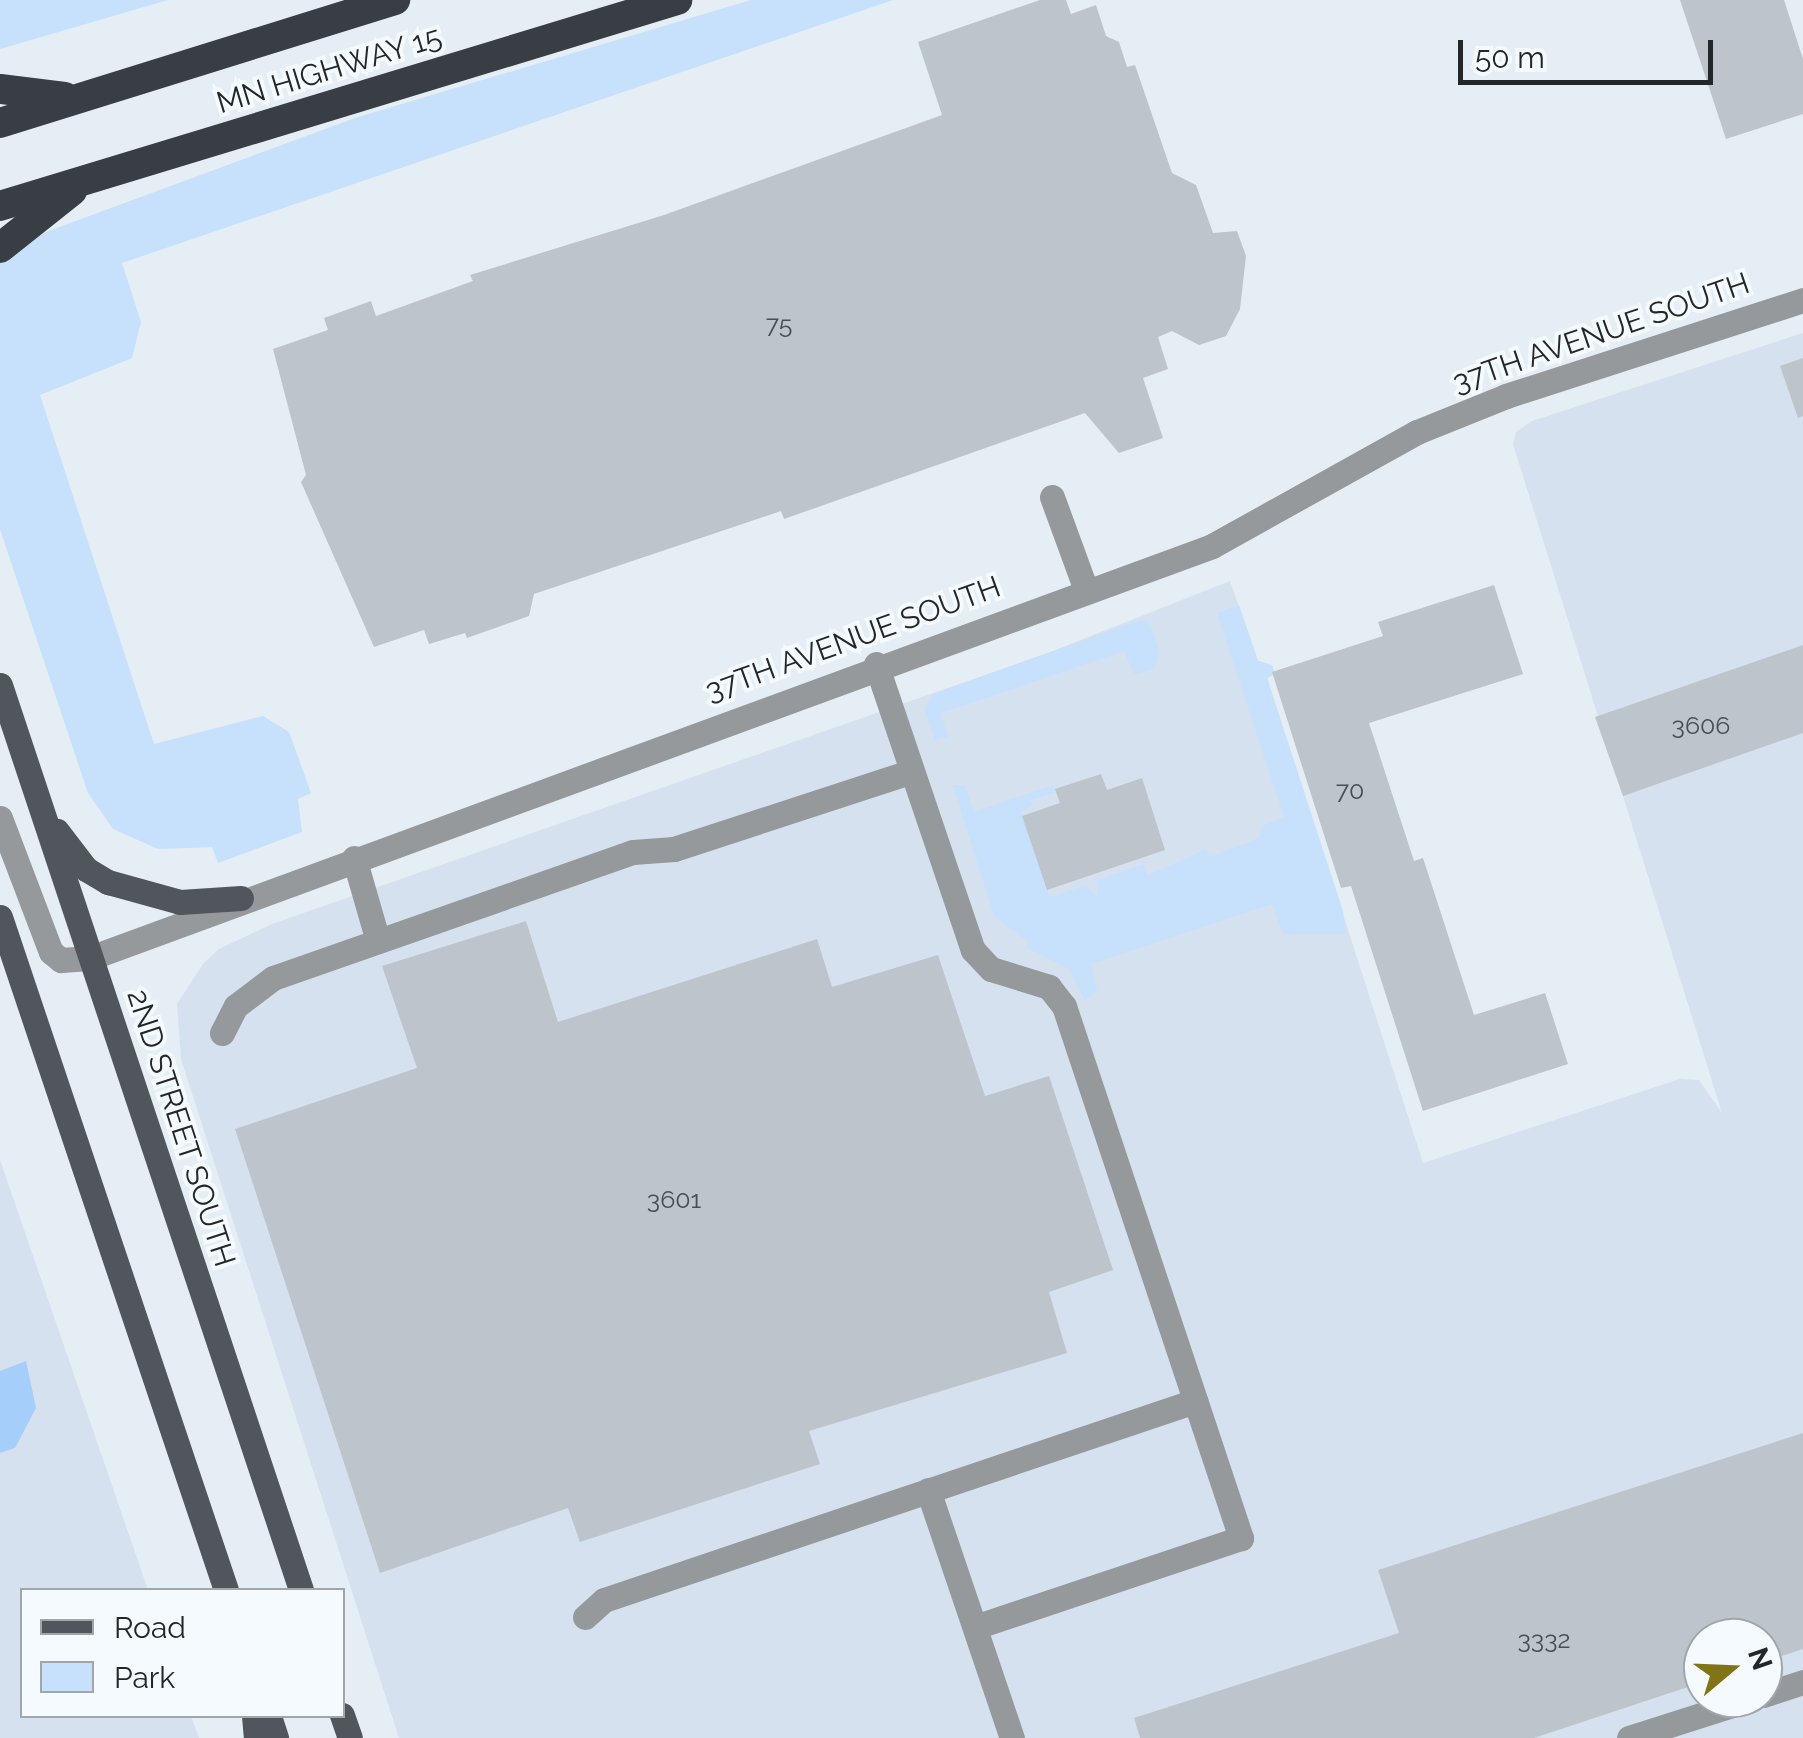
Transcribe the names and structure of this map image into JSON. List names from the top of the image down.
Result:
{
  "streets": {
    "highway": ["MN HIGHWAY 15"],
    "main road": ["2ND STREET SOUTH"],
    "street": ["37TH AVENUE SOUTH"]
  },
  "crossings": [
    ["37TH AVENUE SOUTH", "2ND STREET SOUTH"]
  ],
  "house_numbers": [
    "75",
    "3606",
    "70",
    "3601",
    "3332"
  ],
  "legend": ["Road", "Park"],
  "scale_bar": "50 m",
  "north": "right"
}
